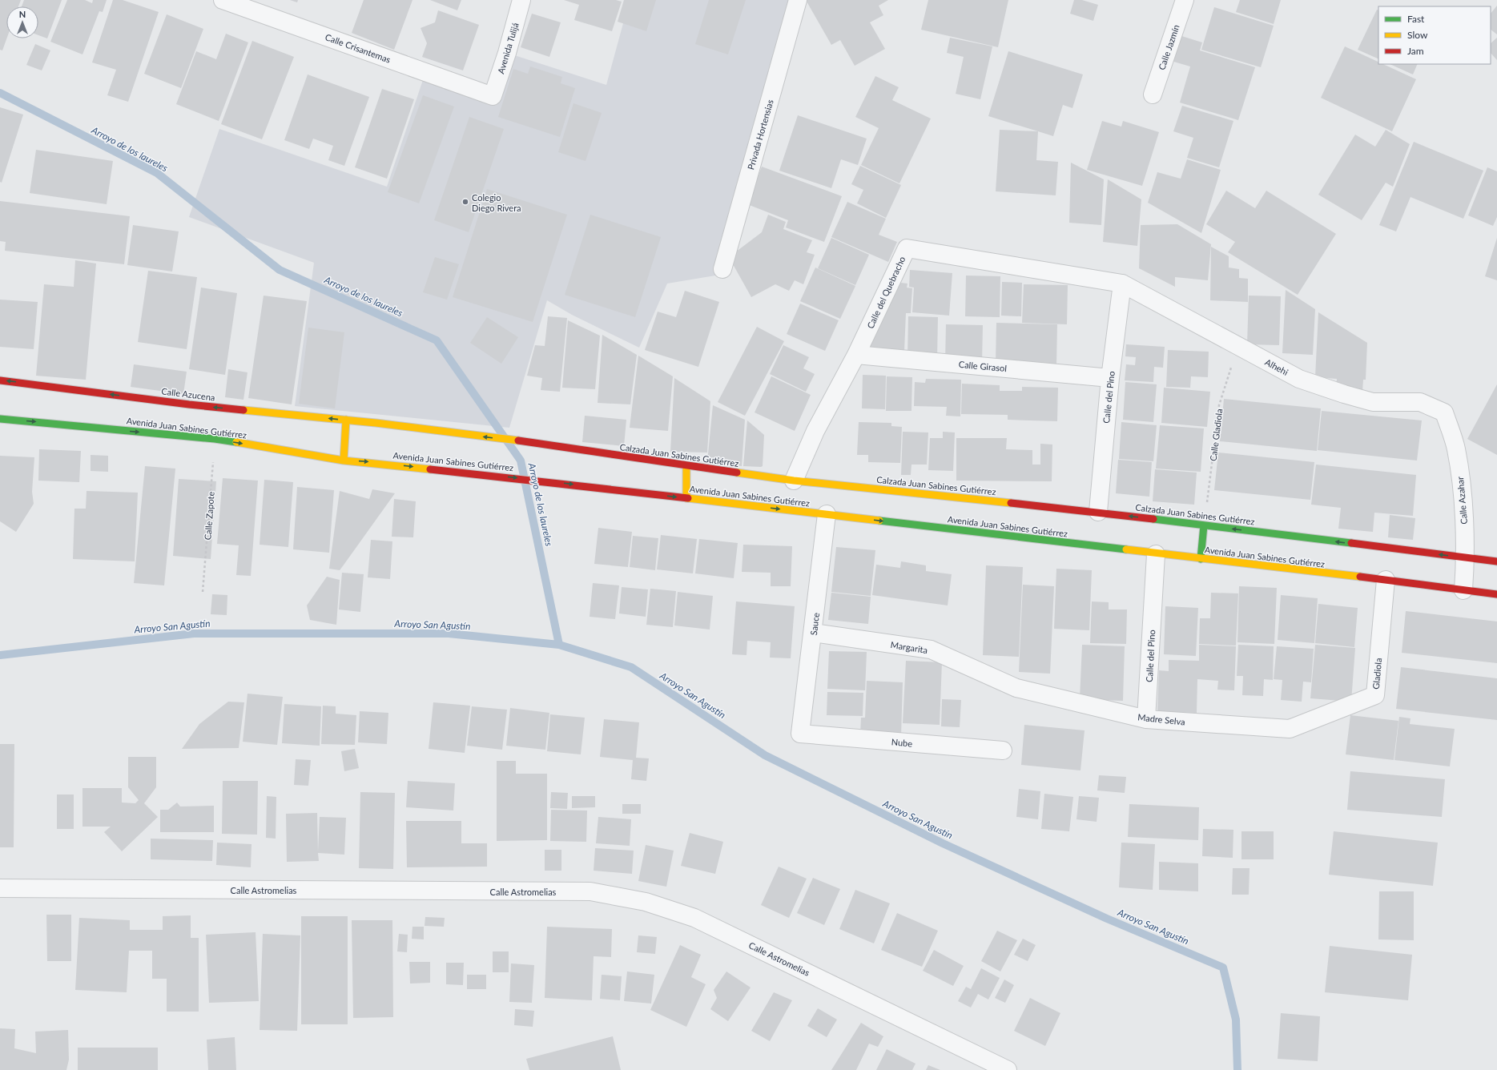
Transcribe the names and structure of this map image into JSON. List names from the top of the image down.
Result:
{
  "streets": {
    "street": [
      "Calle Jazmín",
      "Calle Crisantemas",
      "Avenida Tulijá",
      "Privada Hortensias",
      "Calle del Quebracho",
      "Calle Girasol",
      "Alhehi",
      "Calle Azucena",
      "Calle del Pino",
      "Avenida Juan Sabines Gutiérrez",
      "Calzada Juan Sabines Gutiérrez",
      "Calle Azahar",
      "Sauce",
      "Margarita",
      "Gladiola",
      "Madre Selva",
      "Nube",
      "Calle Astromelias"
    ],
    "path": ["Calle Gladiola", "Calle Zapote"]
  },
  "crossings": [
    ["Calle Crisantemas", "Avenida Tulijá"],
    ["Calle del Quebracho", "Calle Girasol"],
    ["Calle del Quebracho", "Alhehi"],
    ["Calle del Quebracho", "Calle del Pino"],
    ["Calle del Quebracho", "Calzada Juan Sabines Gutiérrez"],
    ["Calle Girasol", "Calle del Pino"],
    ["Alhehi", "Calle del Pino"],
    ["Alhehi", "Calle Gladiola"],
    ["Alhehi", "Calle Azahar"],
    ["Calle Azucena", "Calzada Juan Sabines Gutiérrez"],
    ["Calle del Pino", "Avenida Juan Sabines Gutiérrez"],
    ["Calle del Pino", "Calzada Juan Sabines Gutiérrez"],
    ["Calle del Pino", "Madre Selva"],
    ["Avenida Juan Sabines Gutiérrez", "Calle Azahar"],
    ["Avenida Juan Sabines Gutiérrez", "Calle Zapote"],
    ["Avenida Juan Sabines Gutiérrez", "Sauce"],
    ["Avenida Juan Sabines Gutiérrez", "Gladiola"],
    ["Calle Gladiola", "Calzada Juan Sabines Gutiérrez"],
    ["Calzada Juan Sabines Gutiérrez", "Calle Azahar"],
    ["Sauce", "Margarita"],
    ["Sauce", "Nube"],
    ["Margarita", "Madre Selva"],
    ["Gladiola", "Madre Selva"]
  ],
  "one_way": ["Calle Azucena", "Avenida Juan Sabines Gutiérrez", "Calzada Juan Sabines Gutiérrez"],
  "water": ["Arroyo de los laureles", "Arroyo San Agustín"],
  "places": ["Colegio Diego Rivera"],
  "legend": ["Fast", "Slow", "Jam"],
  "north": "top"
}
